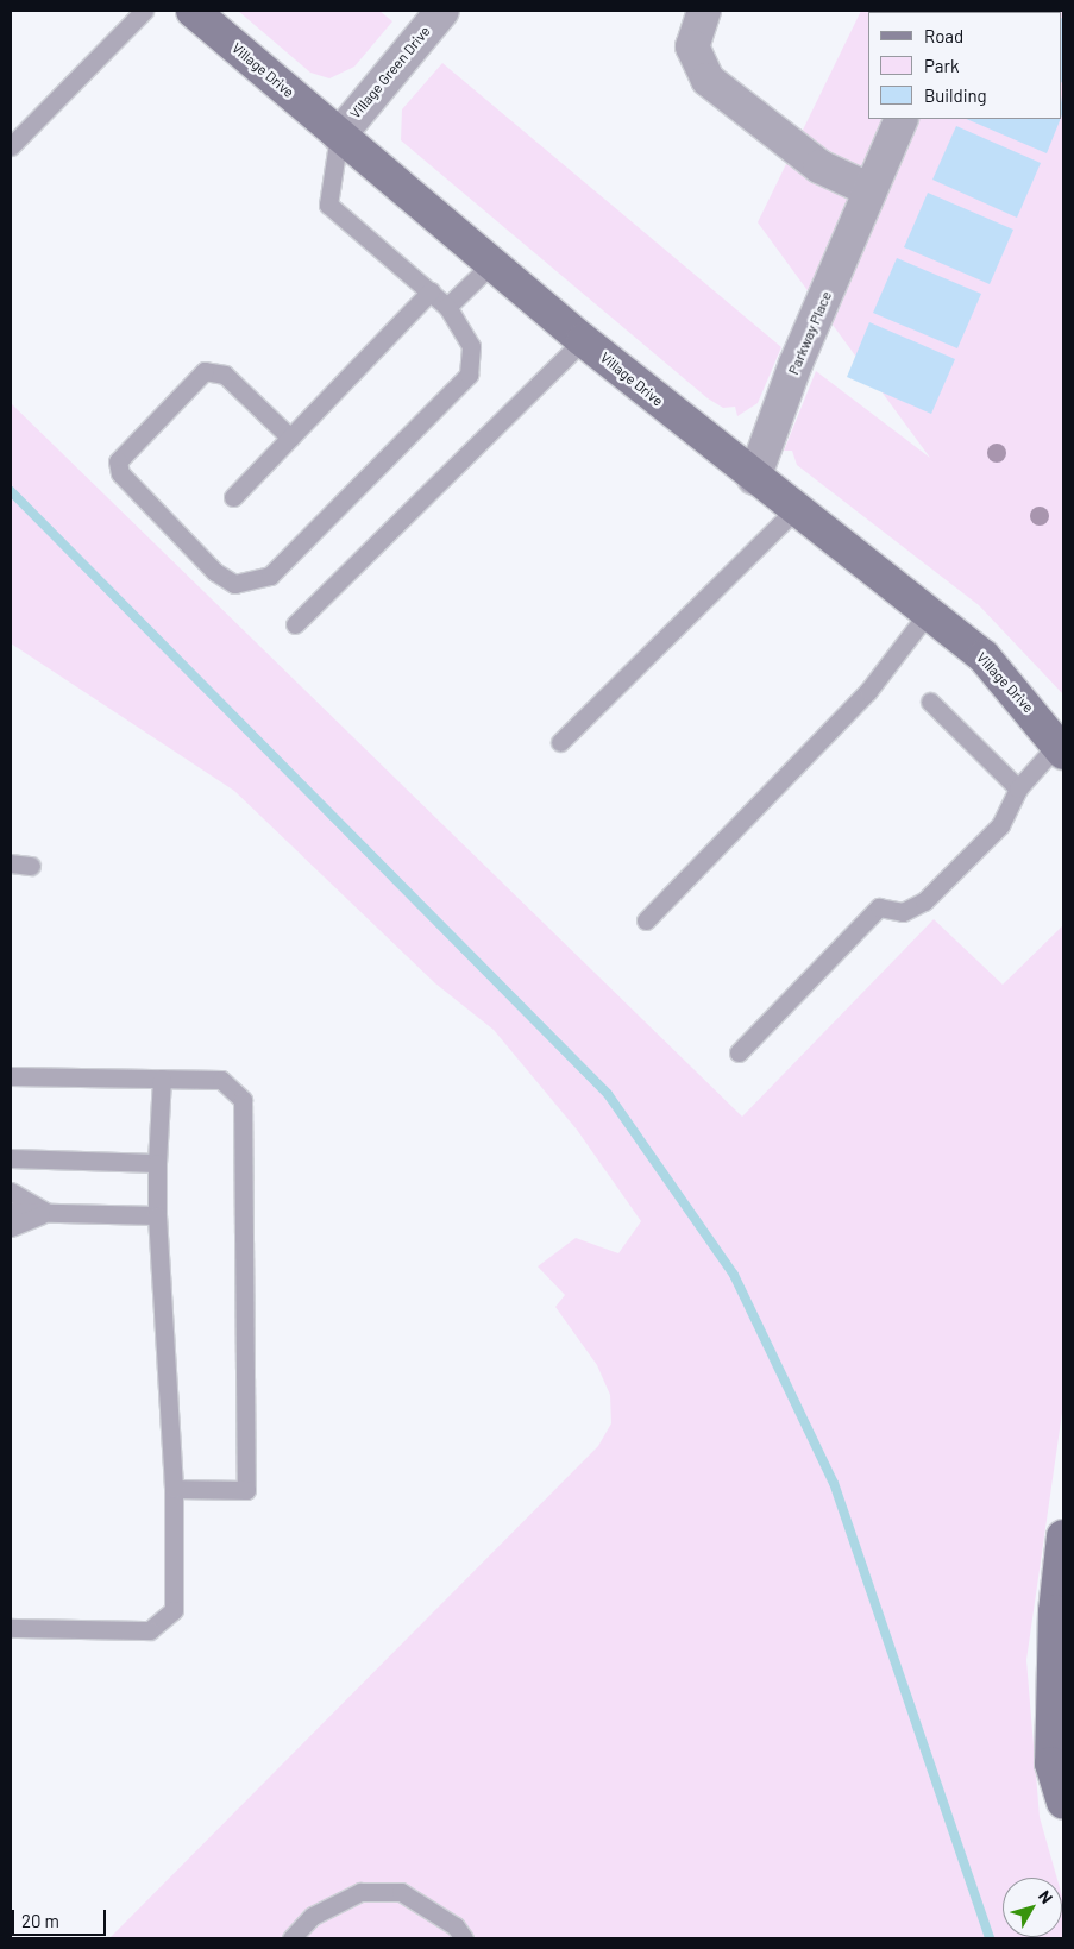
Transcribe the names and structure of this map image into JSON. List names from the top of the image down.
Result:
{
  "streets": {
    "street": ["Village Drive", "Village Green Drive", "Parkway Place"]
  },
  "crossings": [
    ["Village Drive", "Village Green Drive"],
    ["Village Drive", "Parkway Place"]
  ],
  "legend": ["Road", "Park", "Building"],
  "scale_bar": "20 m",
  "north": "top right"
}
